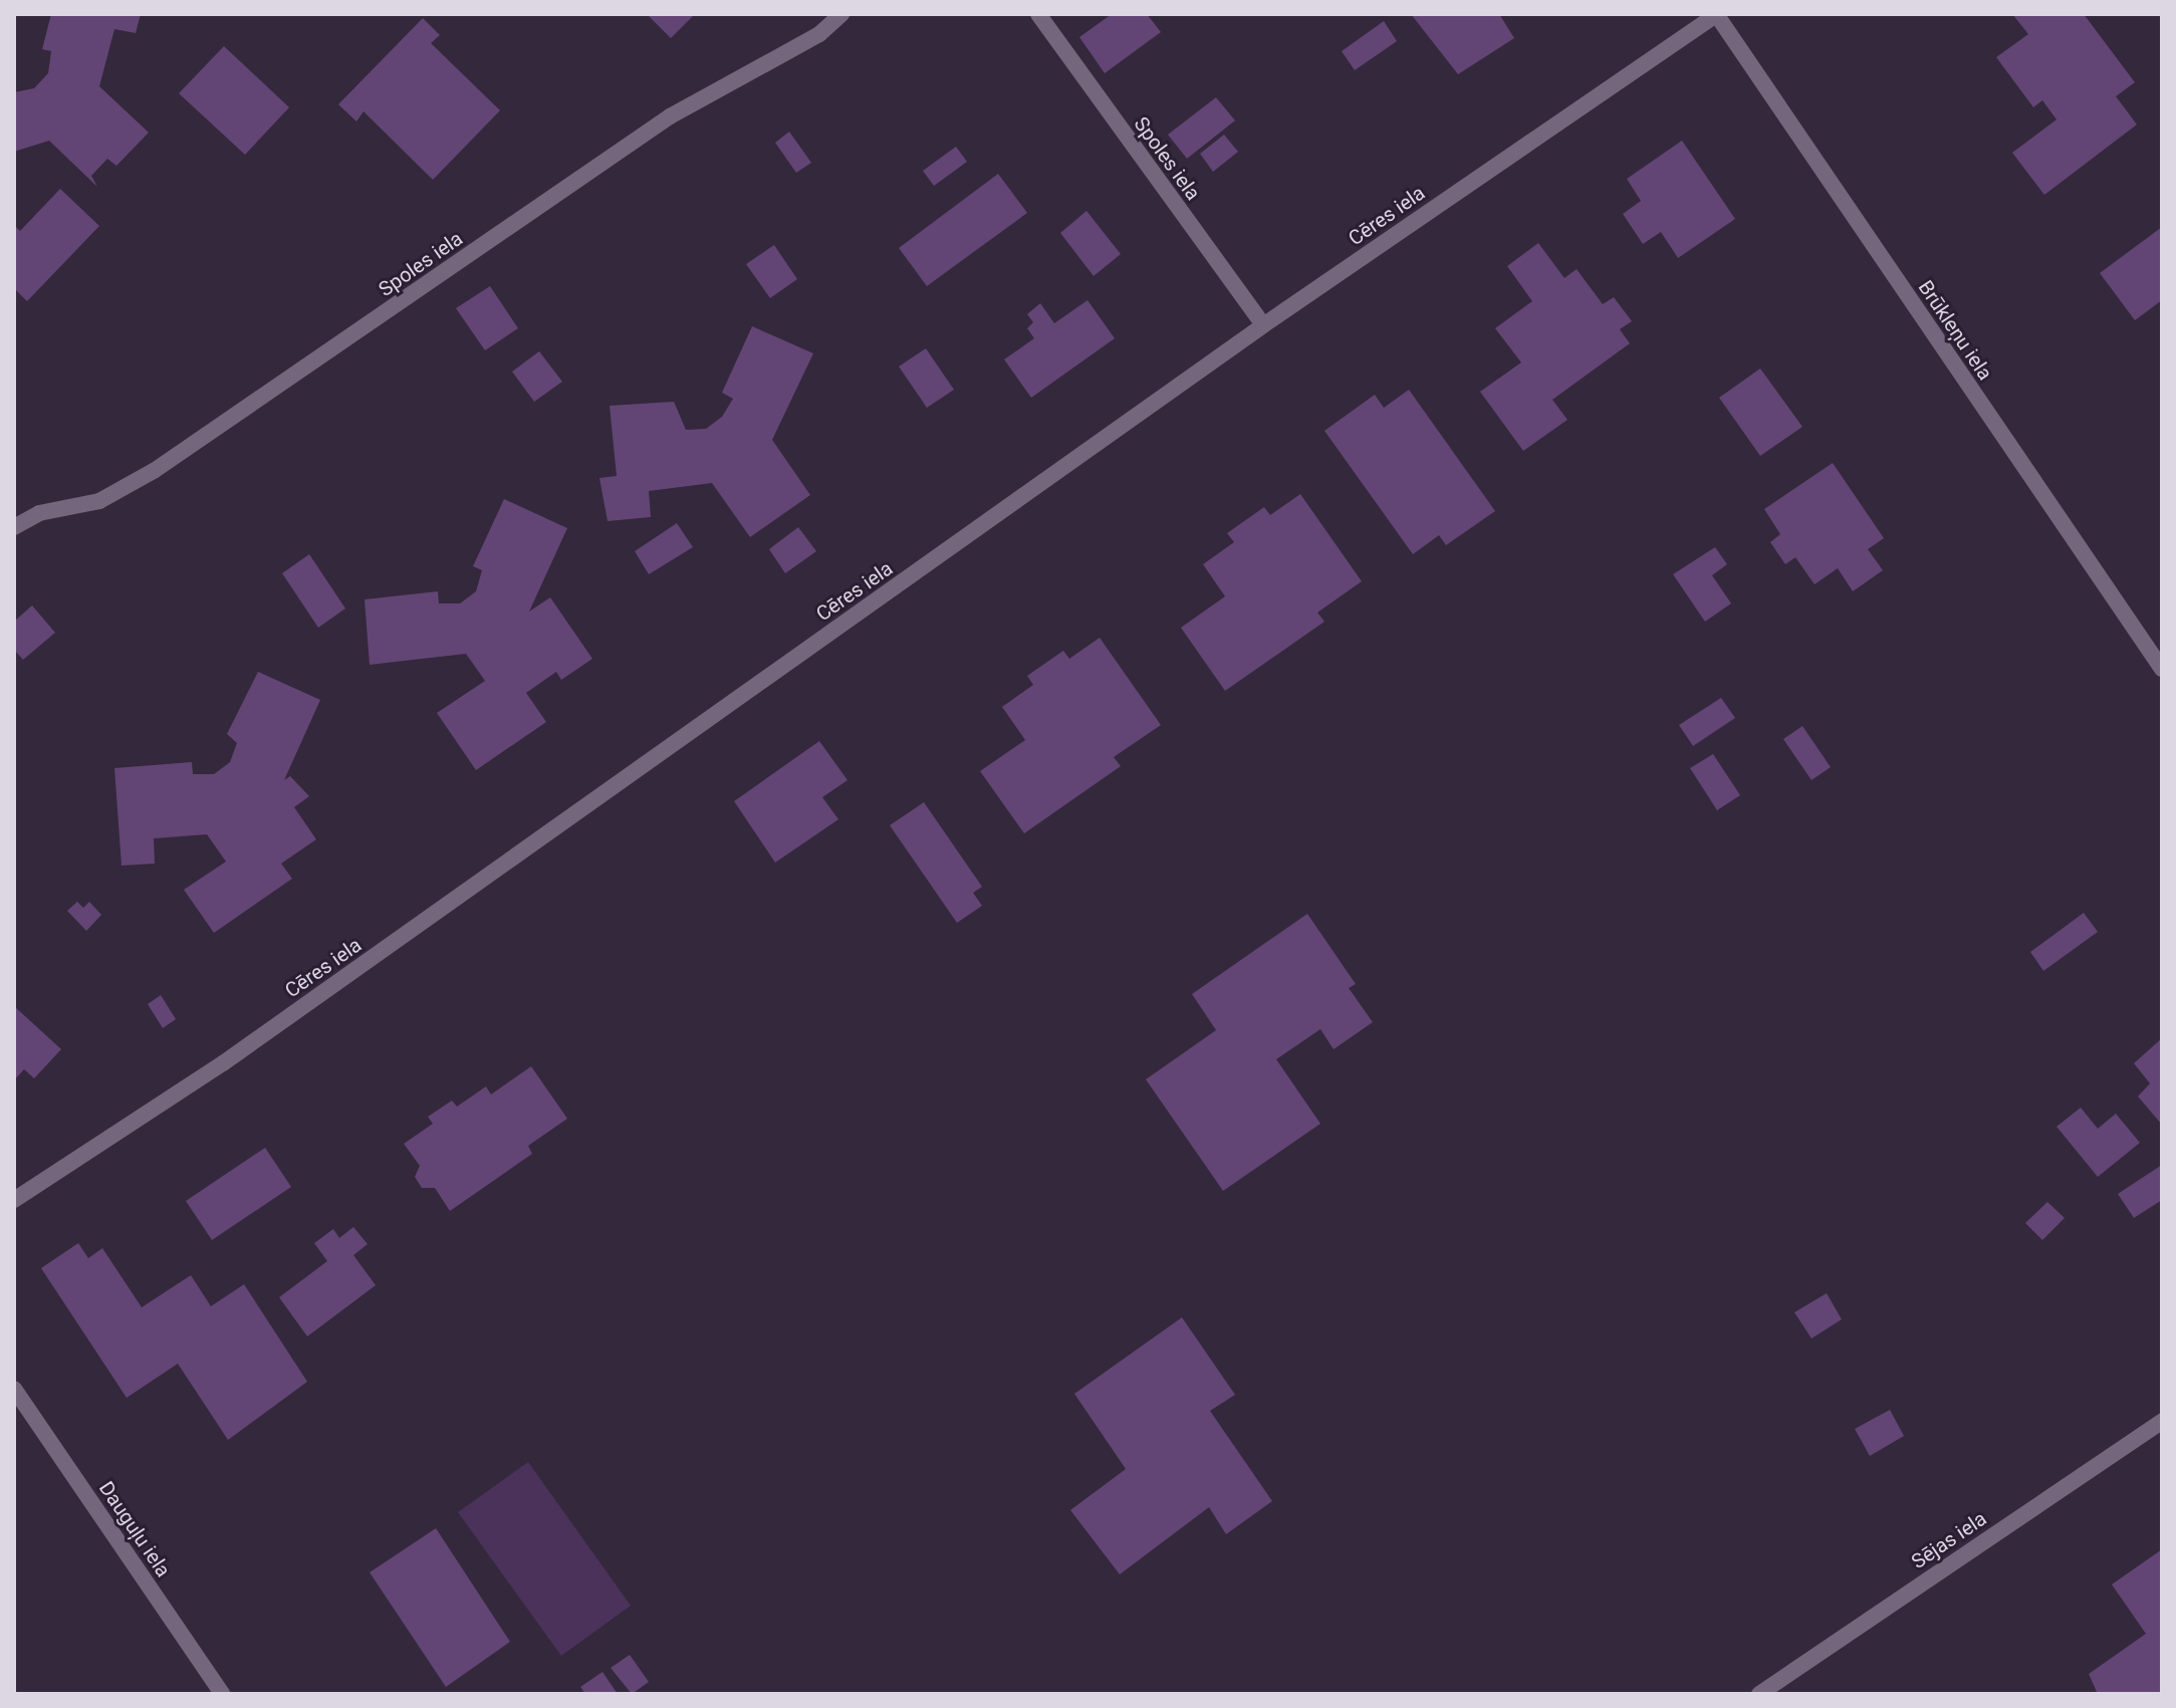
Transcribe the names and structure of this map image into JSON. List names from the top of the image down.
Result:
{
  "streets": {
    "street": [
      "Spoles iela",
      "Cēres iela",
      "Brūkleņu iela",
      "Dauguļu iela",
      "Sējas iela"
    ]
  },
  "crossings": [
    ["Spoles iela", "Cēres iela"],
    ["Cēres iela", "Brūkleņu iela"]
  ]
}
